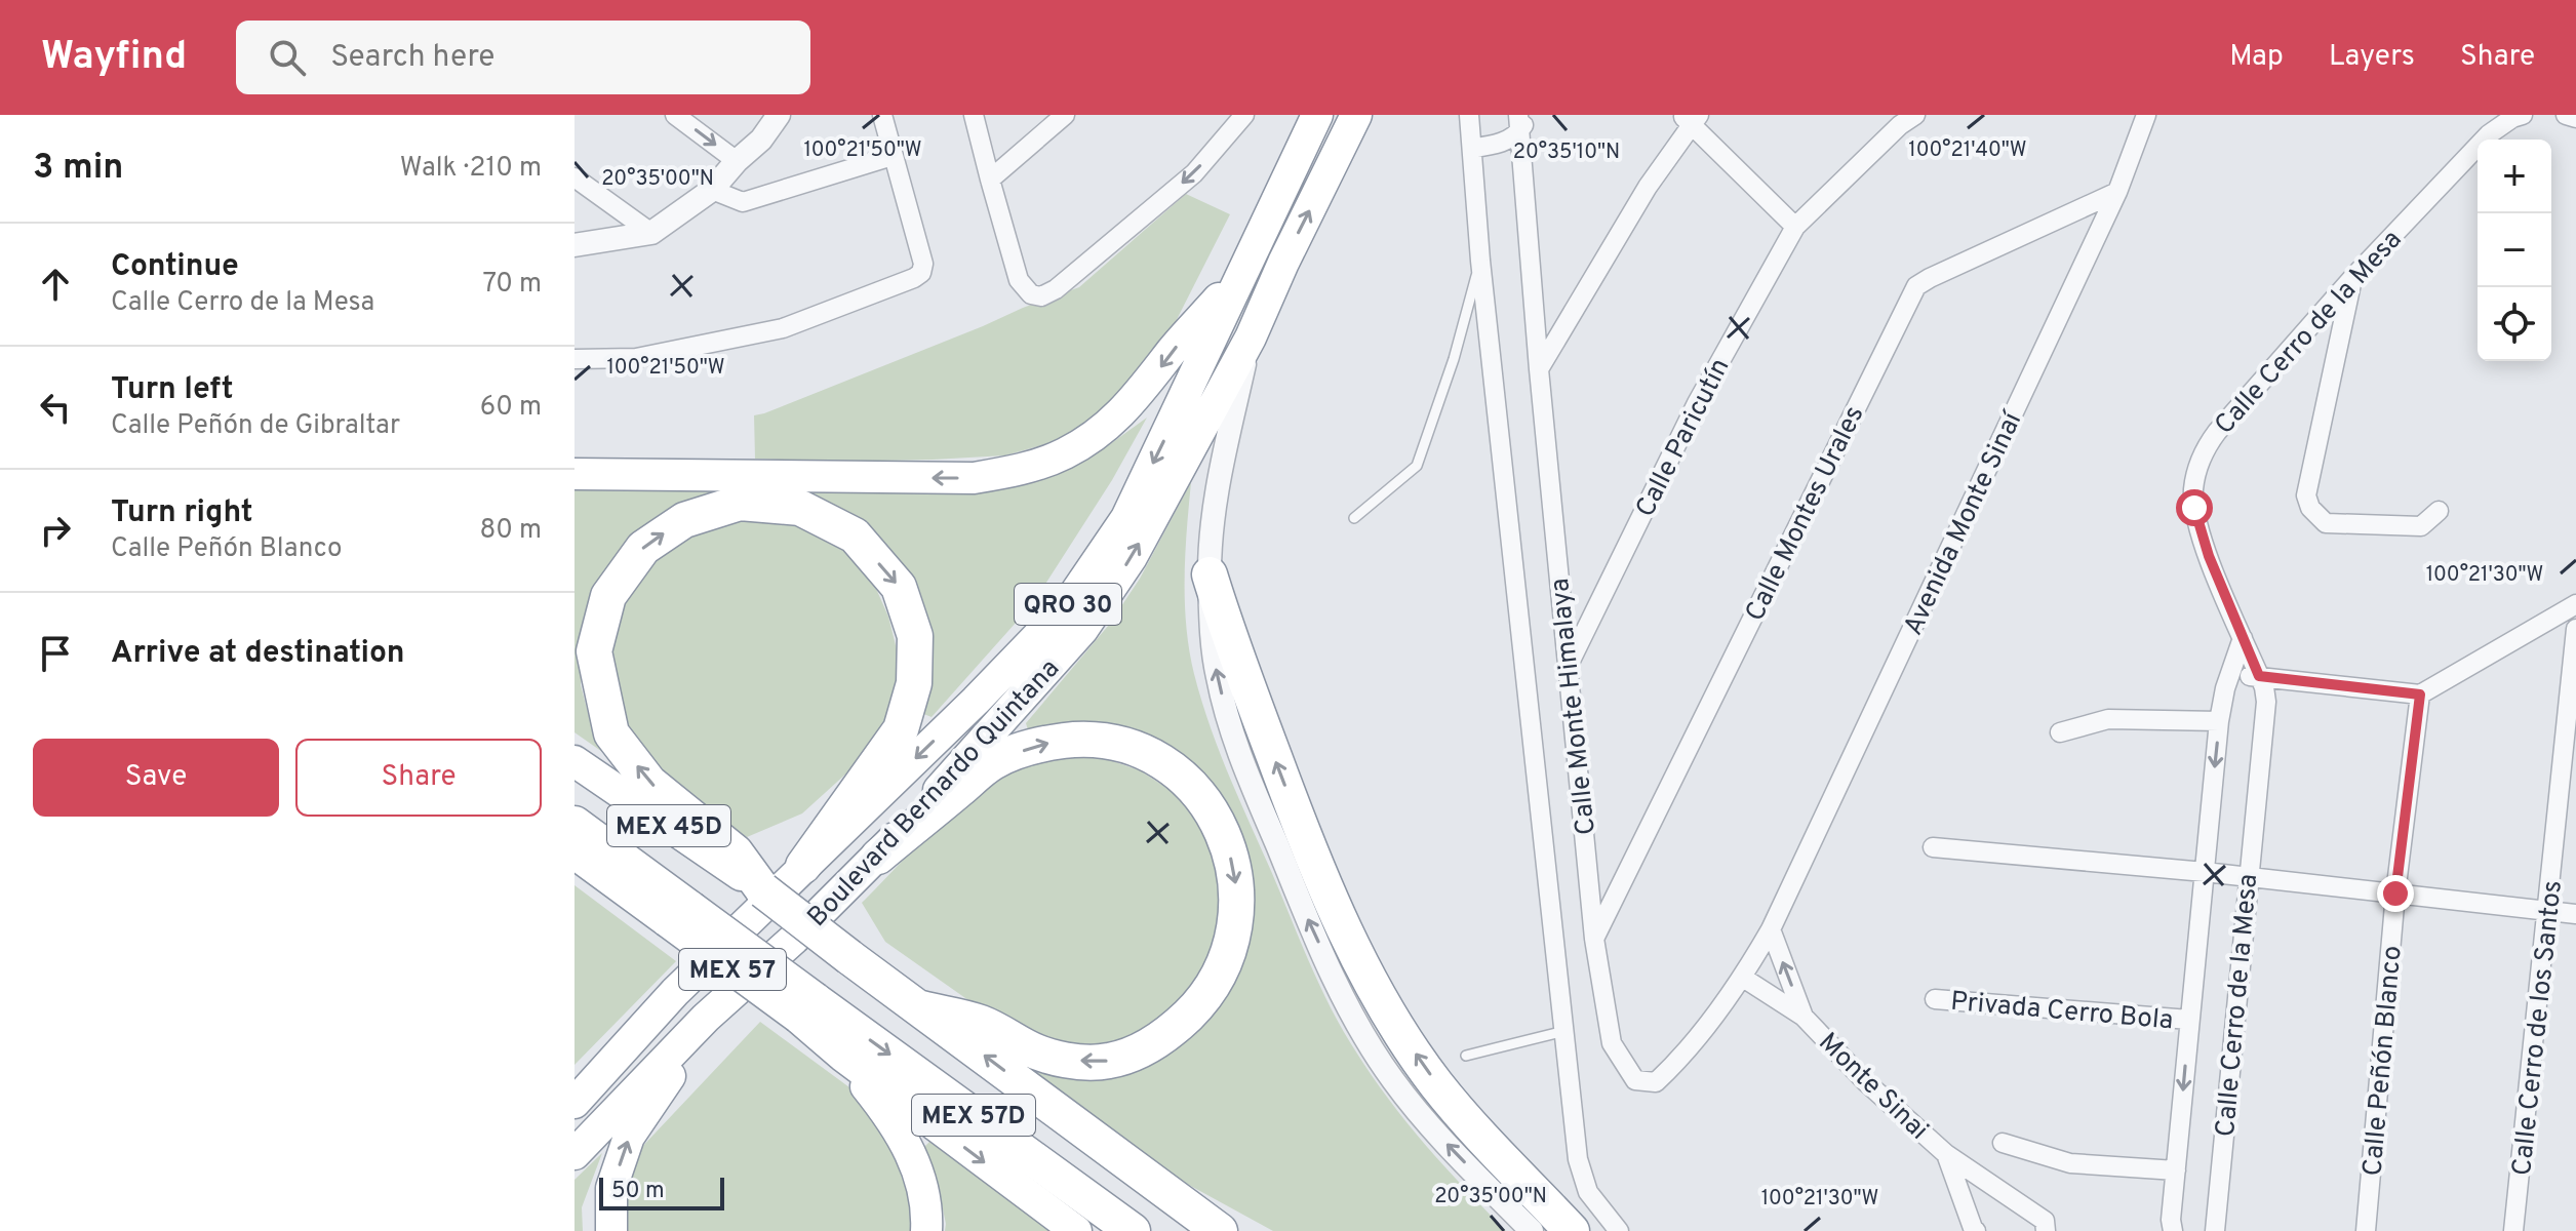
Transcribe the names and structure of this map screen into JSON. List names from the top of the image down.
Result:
{
  "streets": {
    "highway": [
      "QRO 30",
      "Boulevard Bernardo Quintana",
      "MEX 45D",
      "MEX 57",
      "MEX 57D"
    ],
    "street": [
      "Calle Cerro de la Mesa",
      "Calle Paricutín",
      "Calle Montes Urales",
      "Avenida Monte Sinaí",
      "Calle Monte Himalaya",
      "Privada Cerro Bola",
      "Calle Cerro de los Santos",
      "Calle Peñón Blanco",
      "Monte Sinai"
    ]
  },
  "crossings": [
    ["Calle Cerro de la Mesa", "Privada Cerro Bola"],
    ["Calle Paricutín", "Calle Monte Himalaya"],
    ["Calle Montes Urales", "Avenida Monte Sinaí"],
    ["Calle Montes Urales", "Calle Monte Himalaya"],
    ["Avenida Monte Sinaí", "Calle Monte Himalaya"],
    ["Avenida Monte Sinaí", "Monte Sinai"],
    ["Calle Monte Himalaya", "Monte Sinai"],
    ["MEX 45D", "MEX 57D"],
    ["MEX 57", "MEX 57D"]
  ],
  "scale_bar": "50 m",
  "page": {
    "header": "Wayfind",
    "search": "Search here",
    "nav": ["Map", "Layers", "Share"],
    "heading": ["3 min", "Walk · 210 m"],
    "map_buttons": ["+", "−"],
    "list": [
      ["Continue", "Calle Cerro de la Mesa", "70 m"],
      ["Turn left", "Calle Peñón de Gibraltar", "60 m"],
      ["Turn right", "Calle Peñón Blanco", "80 m"],
      "Arrive at destination"
    ],
    "buttons": ["Save", "Share"],
    "scale": "50 m"
  },
  "coordinates": [
    "100°21'50\"W",
    "100°21'40\"W",
    "20°35'10\"N",
    "20°35'00\"N",
    "100°21'30\"W"
  ]
}
